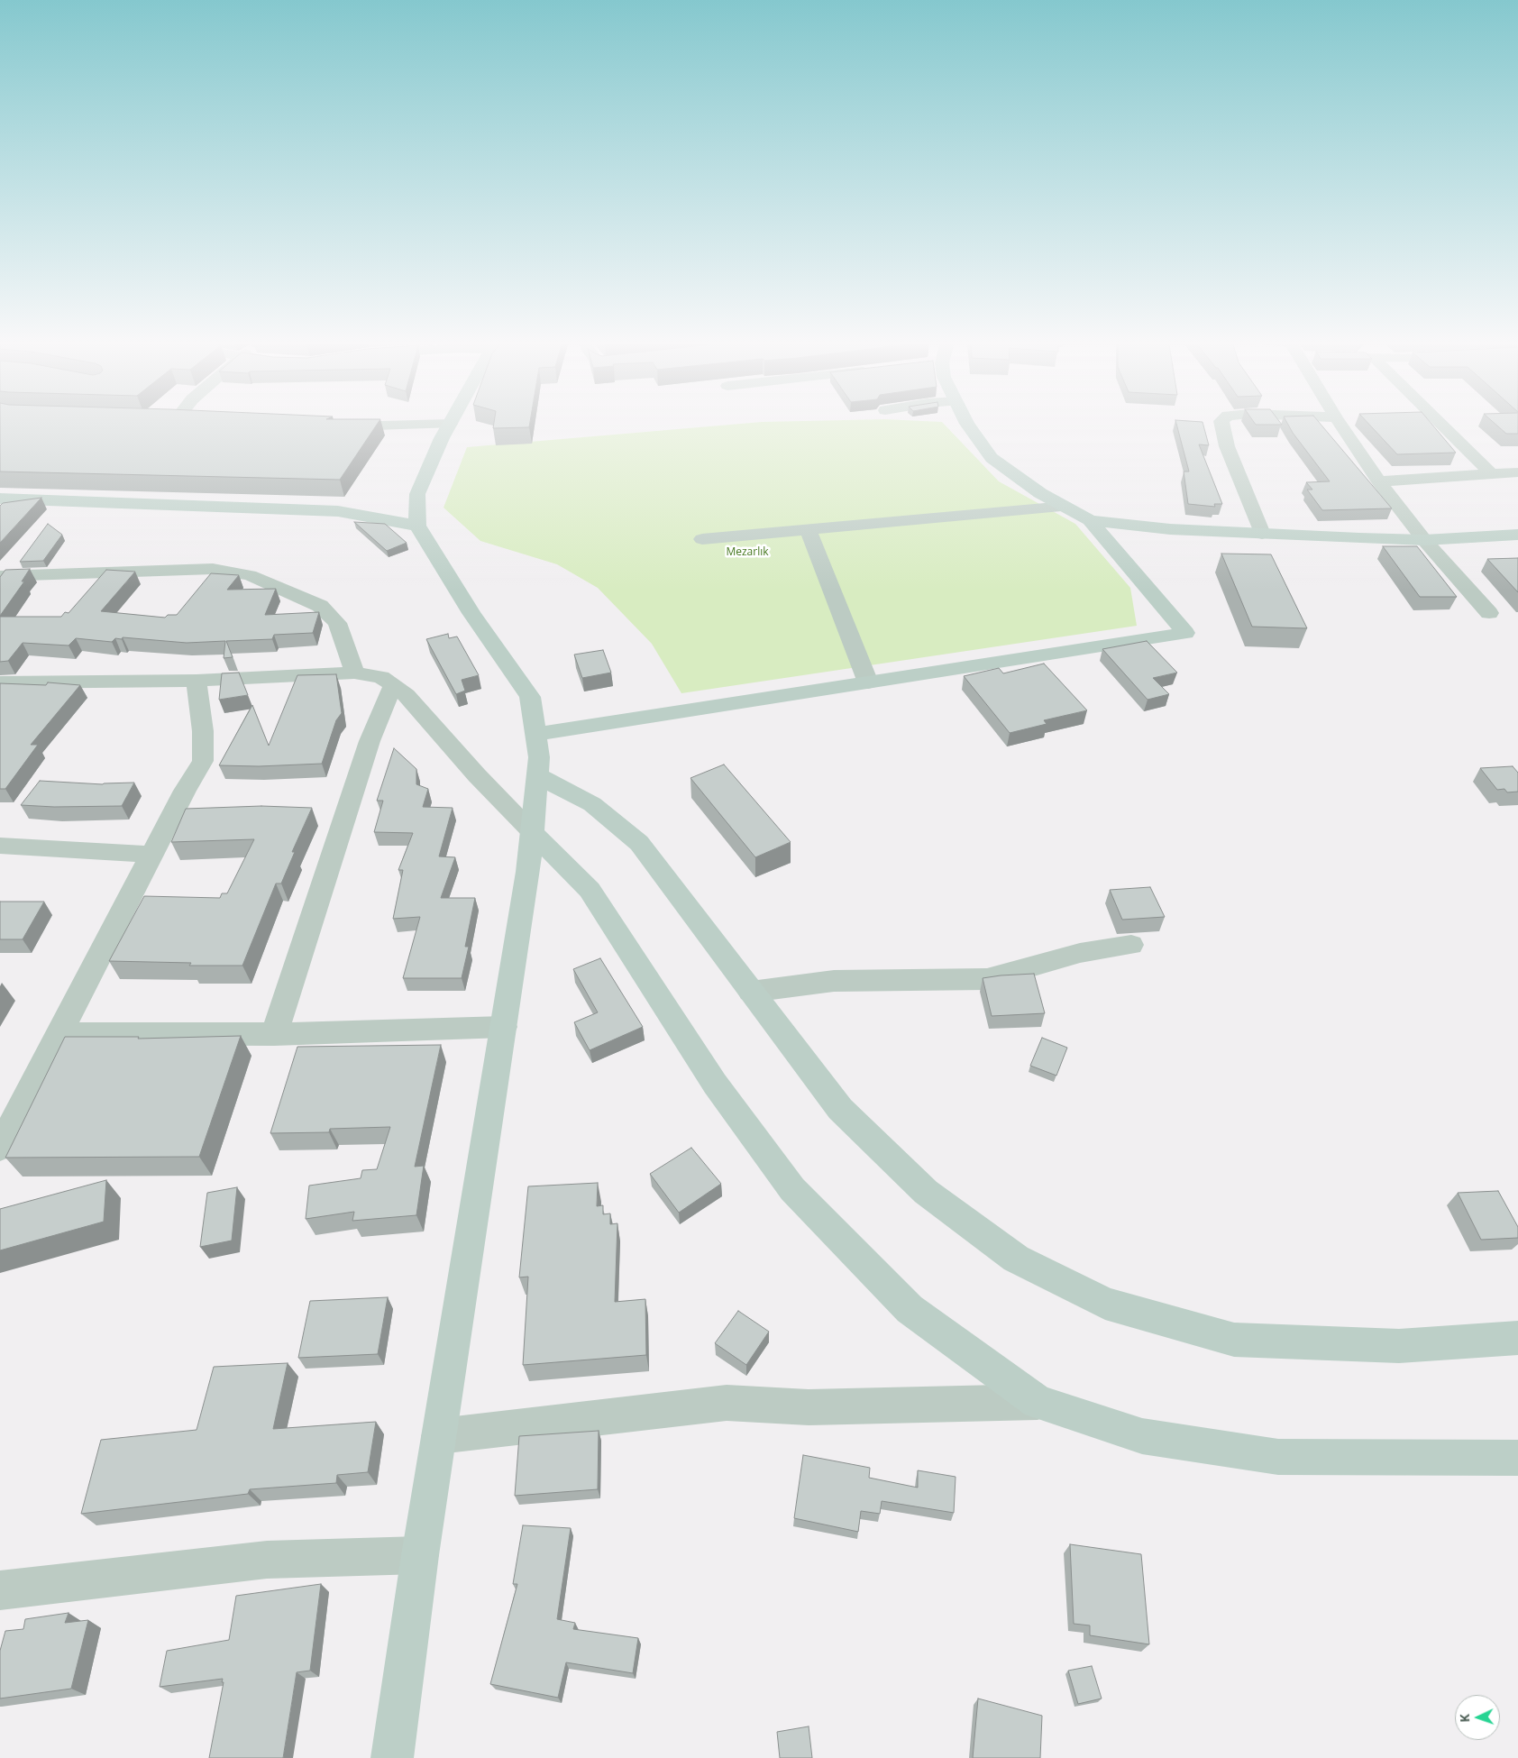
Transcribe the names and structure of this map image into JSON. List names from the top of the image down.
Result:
{
  "parks": ["Mezarlık"],
  "north": "left"
}
